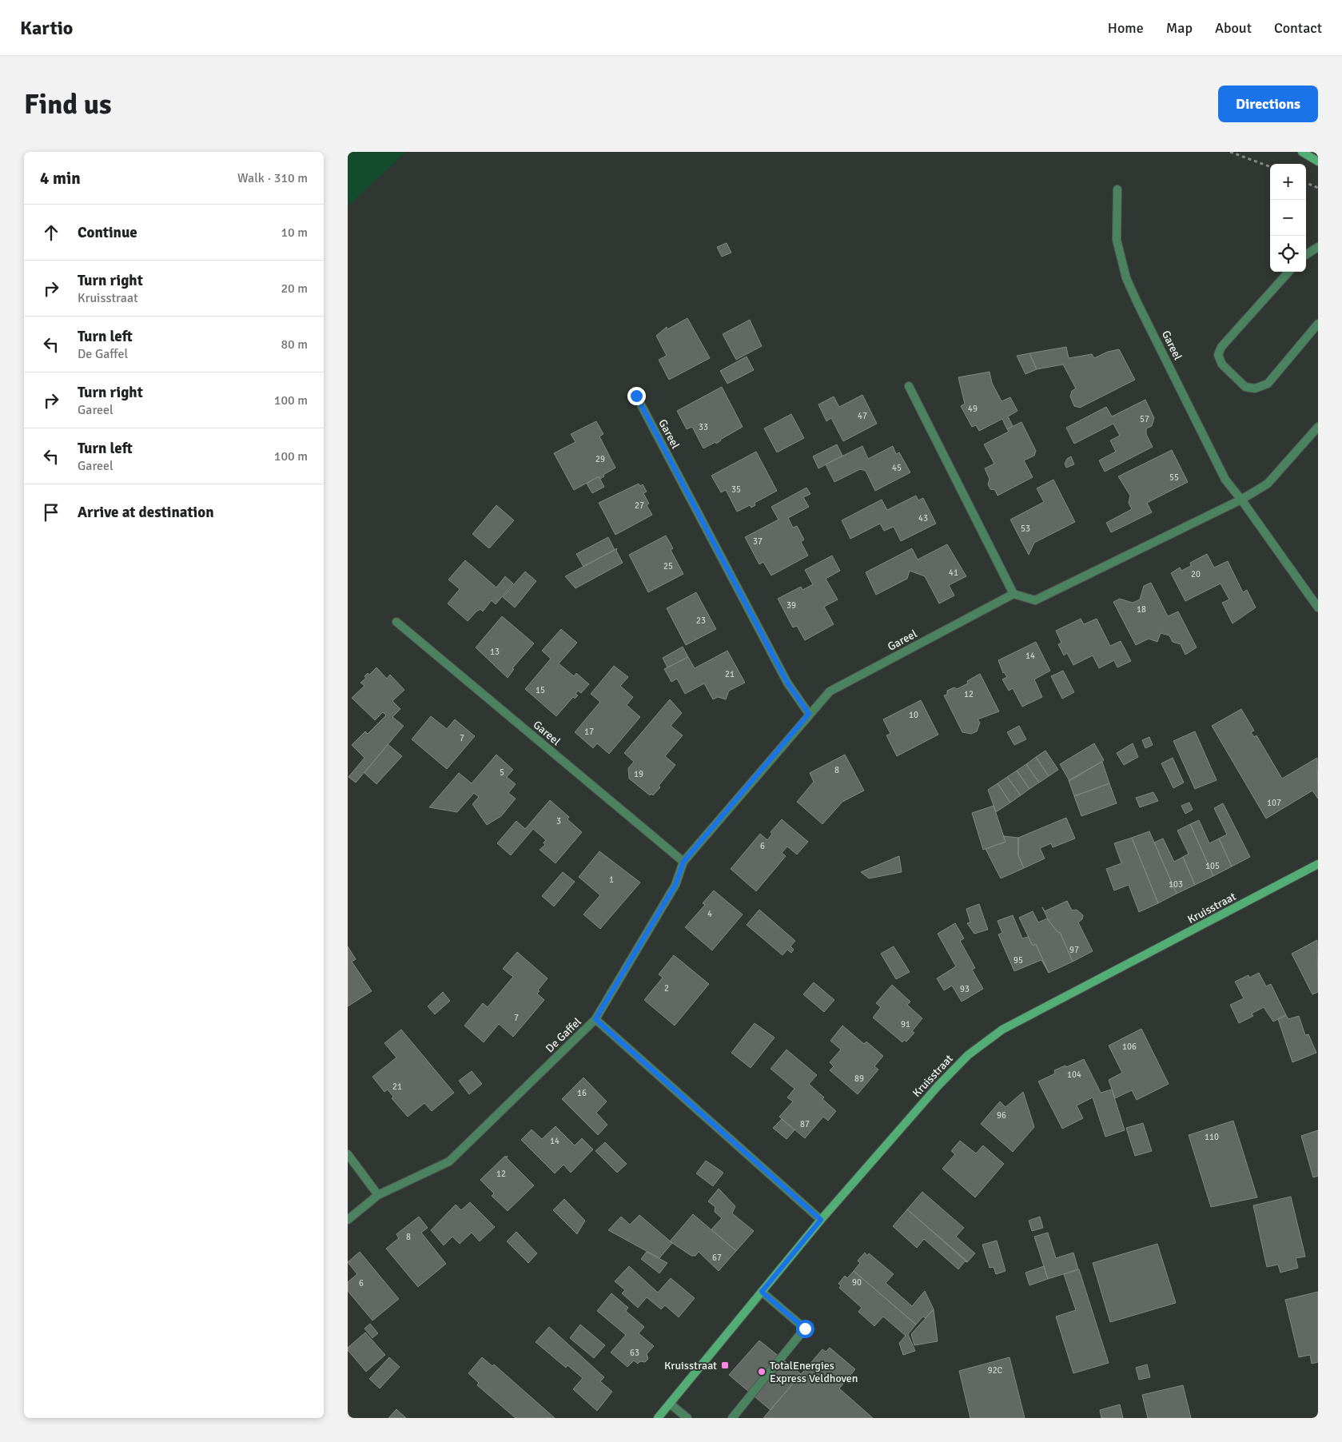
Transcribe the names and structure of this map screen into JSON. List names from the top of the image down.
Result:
{
  "streets": {
    "street": ["Gareel", "Kruisstraat", "De Gaffel"]
  },
  "crossings": [
    ["Gareel", "De Gaffel"],
    ["Kruisstraat", "De Gaffel"]
  ],
  "places": {
    "transit": ["Kruisstraat"],
    "other": ["TotalEnergies Express Veldhoven"]
  },
  "house_numbers": [
    "49",
    "47",
    "57",
    "33",
    "29",
    "45",
    "55",
    "35",
    "27",
    "43",
    "53",
    "37",
    "25",
    "41",
    "20",
    "39",
    "18",
    "23",
    "13",
    "14",
    "21",
    "15",
    "12",
    "10",
    "17",
    "7",
    "8",
    "5",
    "19",
    "107",
    "3",
    "6",
    "105",
    "1",
    "103",
    "4",
    "97",
    "95",
    "2",
    "93",
    "7",
    "91",
    "106",
    "104",
    "89",
    "21",
    "16",
    "96",
    "87",
    "110",
    "14",
    "12",
    "8",
    "67",
    "90",
    "6",
    "63",
    "92C"
  ],
  "page": {
    "header": "Kartio",
    "nav": [
      "Home",
      "Map",
      "About",
      "Contact"
    ],
    "buttons": "Directions",
    "title": "Find us",
    "heading": ["4 min", "Walk · 310 m"],
    "map_buttons": ["+", "−"],
    "list": [
      ["Continue", "10 m"],
      ["Turn right", "Kruisstraat", "20 m"],
      ["Turn left", "De Gaffel", "80 m"],
      ["Turn right", "Gareel", "100 m"],
      ["Turn left", "Gareel", "100 m"],
      "Arrive at destination"
    ]
  }
}
